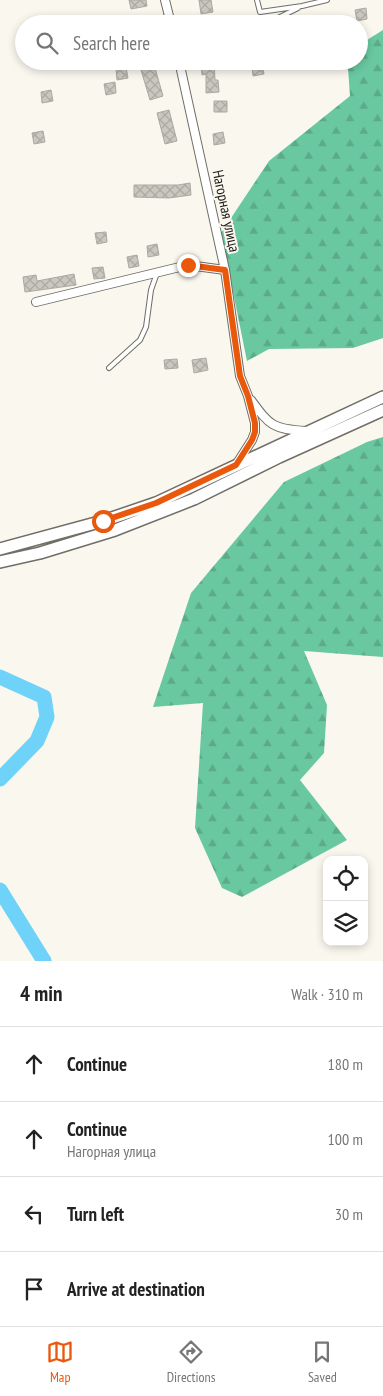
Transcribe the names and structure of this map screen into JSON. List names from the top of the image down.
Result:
{
  "streets": {
    "street": ["Нагорная улица"]
  },
  "page": {
    "search": "Search here",
    "heading": ["4 min", "Walk · 310 m"],
    "list": [
      ["Continue", "180 m"],
      ["Continue", "Нагорная улица", "100 m"],
      ["Turn left", "30 m"],
      "Arrive at destination"
    ],
    "nav": ["Map", "Directions", "Saved"]
  }
}
